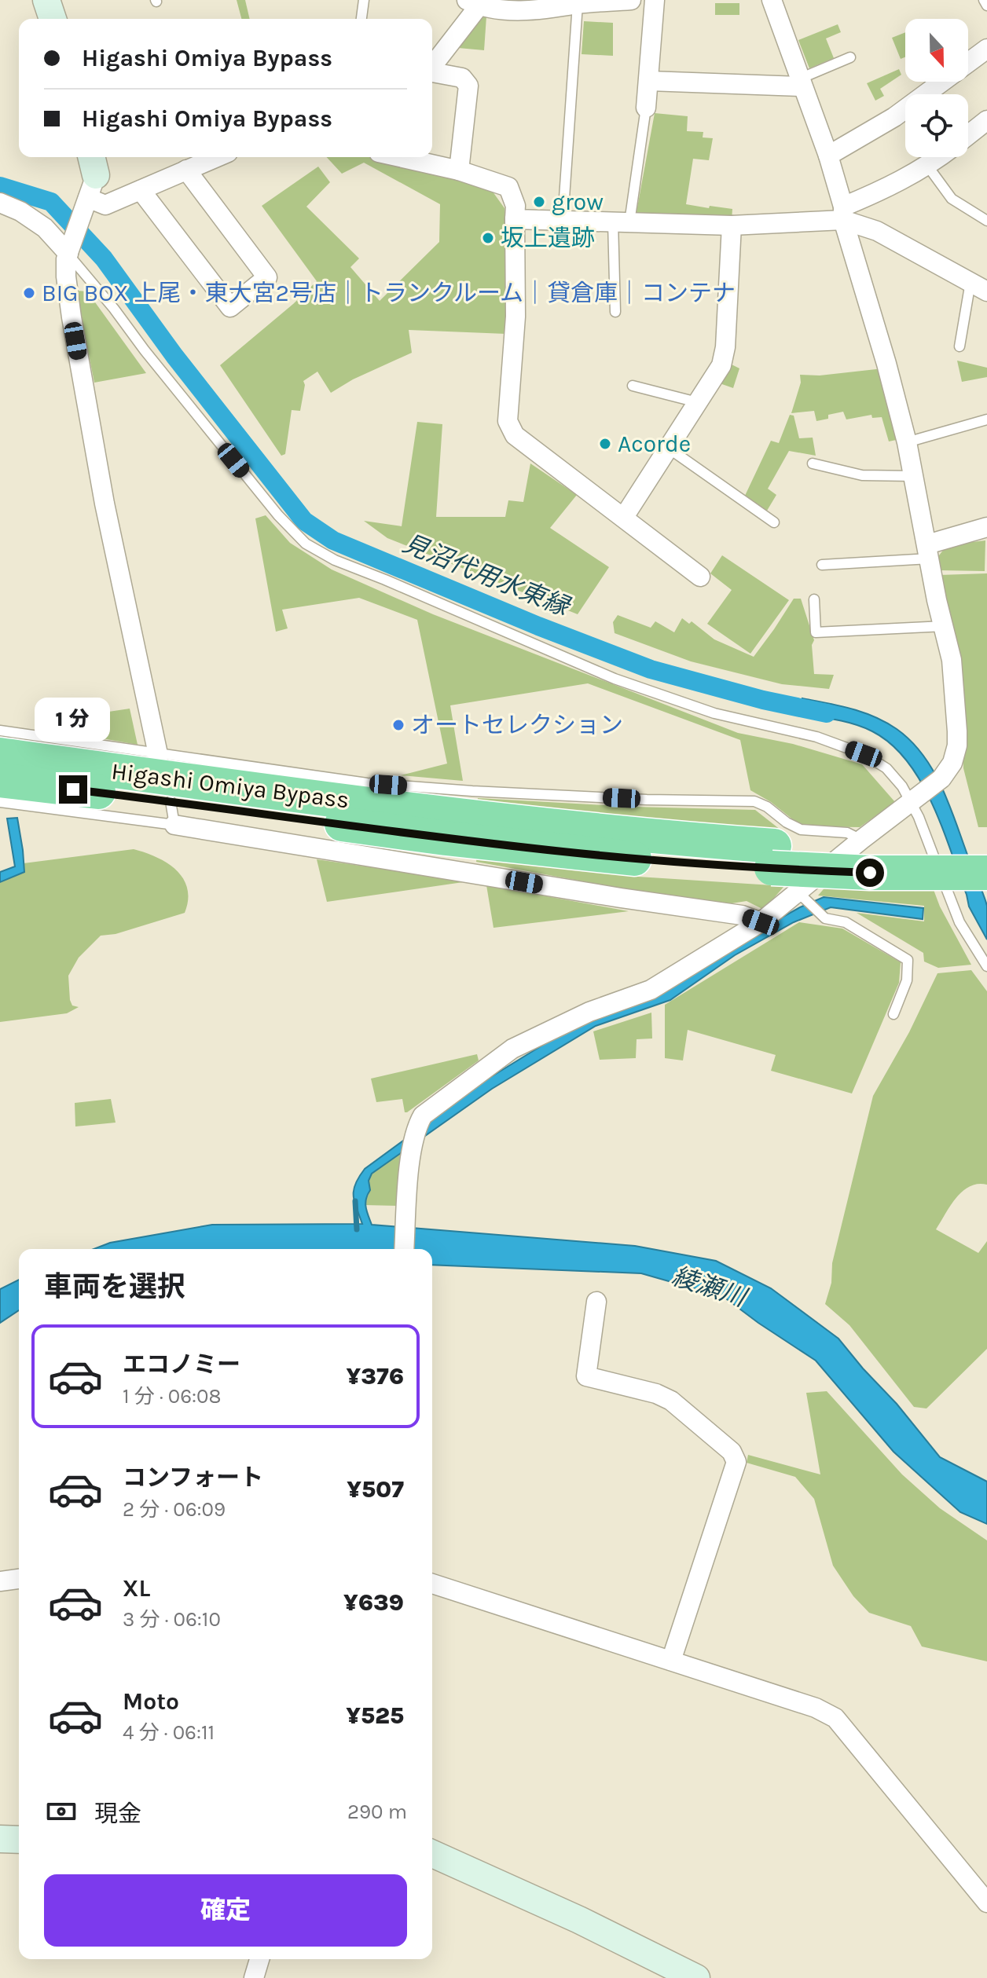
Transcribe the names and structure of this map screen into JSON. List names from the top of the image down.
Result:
{
  "streets": {
    "highway": ["Higashi Omiya Bypass"]
  },
  "water": ["見沼代用水東縁", "綾瀬川"],
  "places": [
    "grow",
    "坂上遺跡",
    "BIG BOX 上尾・東大宮2号店｜トランクルーム｜貸倉庫｜コンテナ",
    "Acorde",
    "オートセレクション"
  ],
  "north": "bottom",
  "page": {
    "banner": ["Higashi Omiya Bypass", "Higashi Omiya Bypass"],
    "bubble": "1 分",
    "heading": "車両を選択",
    "list": [
      {
        "name": "エコノミー",
        "note": "1 分 · 06:08",
        "value": "¥376"
      },
      {
        "name": "コンフォート",
        "note": "2 分 · 06:09",
        "value": "¥507"
      },
      {
        "name": "XL",
        "note": "3 分 · 06:10",
        "value": "¥639"
      },
      {
        "name": "Moto",
        "note": "4 分 · 06:11",
        "value": "¥525"
      }
    ],
    "pay": ["現金", "290 m"],
    "buttons": "確定"
  }
}
